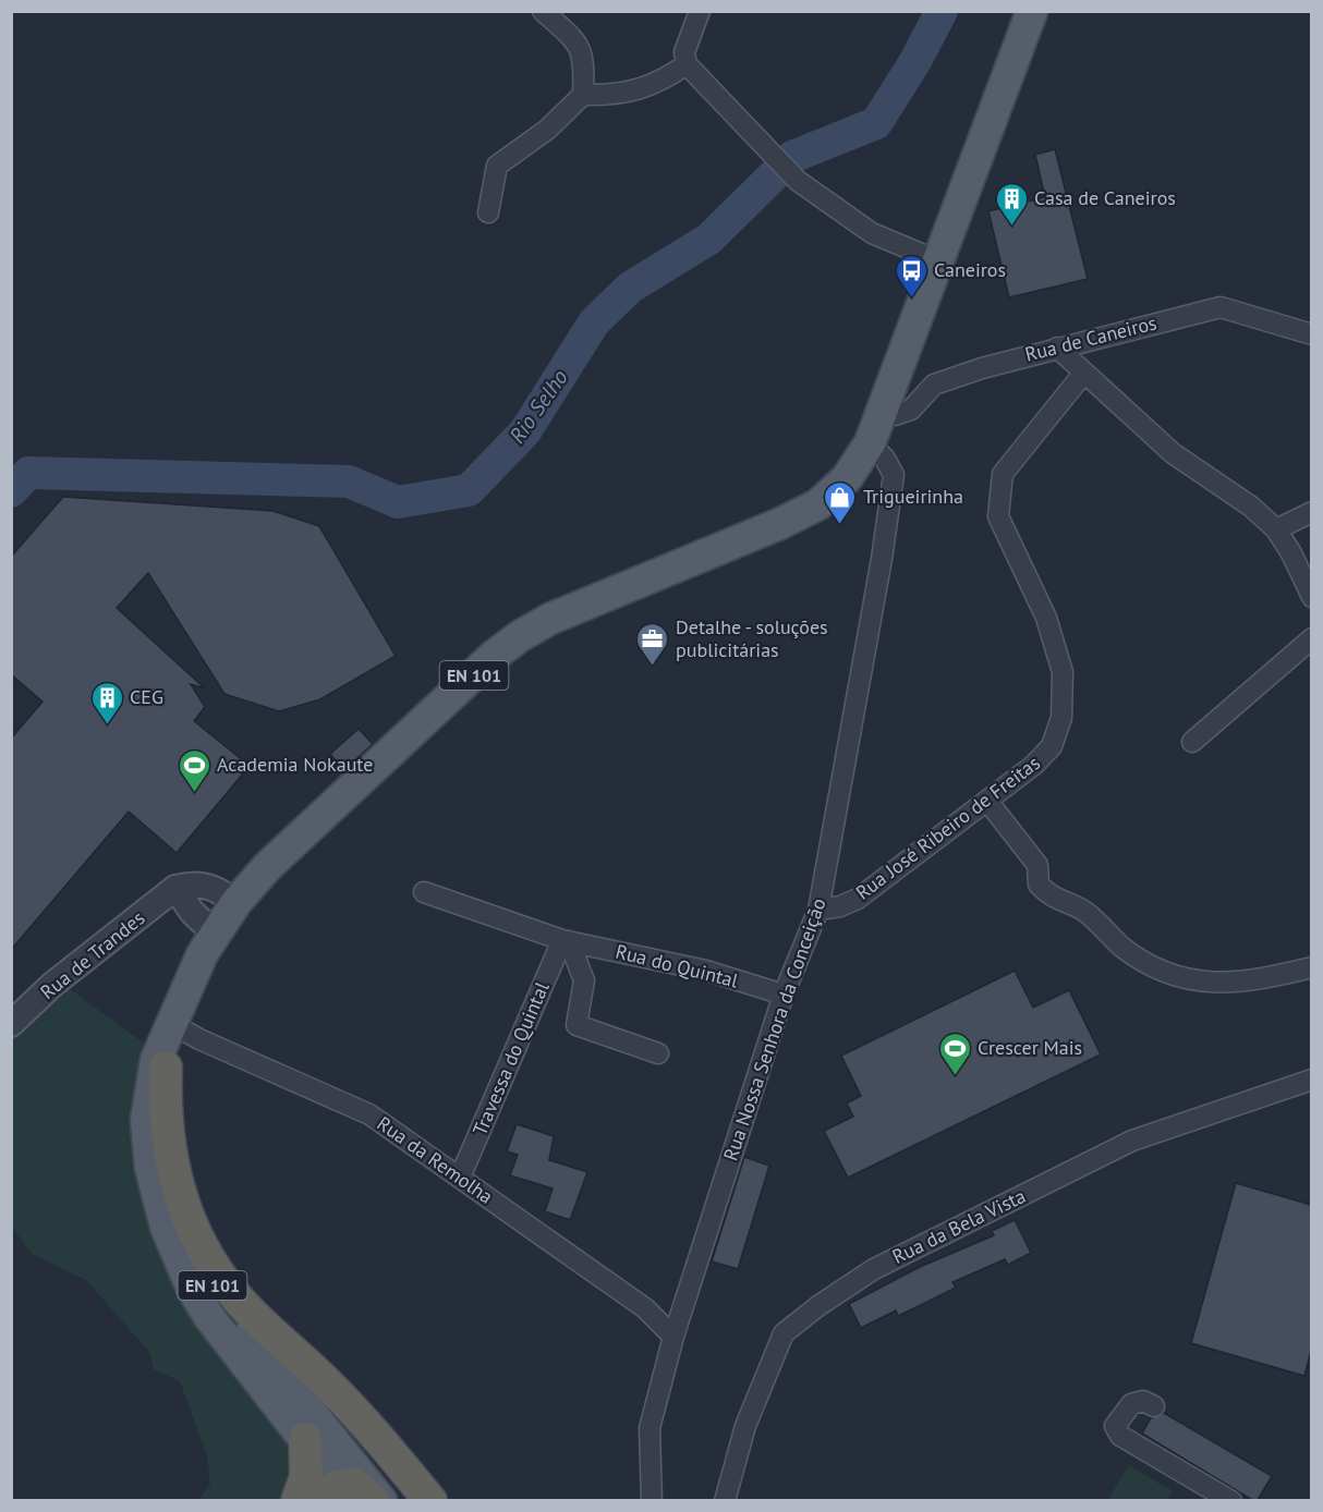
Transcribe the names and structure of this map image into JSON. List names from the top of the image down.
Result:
{
  "streets": {
    "main road": ["EN 101"],
    "street": [
      "Rua de Caneiros",
      "Rua José Ribeiro de Freitas",
      "Rua de Trandes",
      "Rua do Quintal",
      "Rua Nossa Senhora da Conceição",
      "Travessa do Quintal",
      "Rua da Remolha",
      "Rua da Bela Vista"
    ]
  },
  "crossings": [
    ["Rua de Caneiros", "EN 101"],
    ["EN 101", "Rua Nossa Senhora da Conceição"],
    ["EN 101", "Rua da Remolha"],
    ["Rua José Ribeiro de Freitas", "Rua Nossa Senhora da Conceição"],
    ["Rua do Quintal", "Rua Nossa Senhora da Conceição"],
    ["Rua do Quintal", "Travessa do Quintal"],
    ["Rua Nossa Senhora da Conceição", "Rua da Remolha"],
    ["Travessa do Quintal", "Rua da Remolha"]
  ],
  "water": ["Rio Selho"],
  "places": {
    "building": ["Casa de Caneiros", "CEG"],
    "bus stop": ["Caneiros"],
    "shop": ["Trigueirinha"],
    "office": ["Detalhe - soluções publicitárias"],
    "sports": ["Academia Nokaute", "Crescer Mais"]
  }
}
